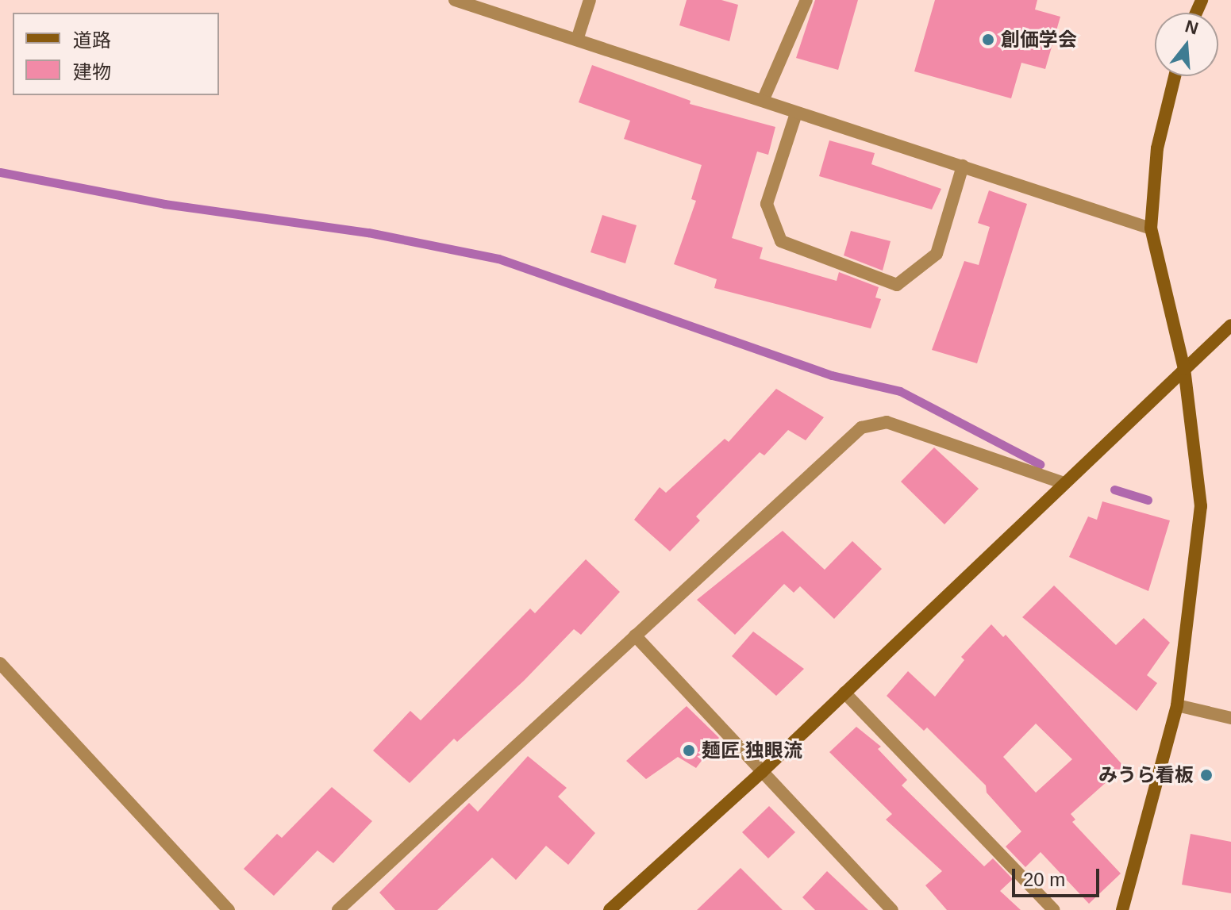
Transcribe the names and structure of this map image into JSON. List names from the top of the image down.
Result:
{
  "places": ["創価学会", "麺匠 独眼流", "みうら看板"],
  "legend": ["道路", "建物"],
  "scale_bar": "20 m",
  "north": "top"
}
